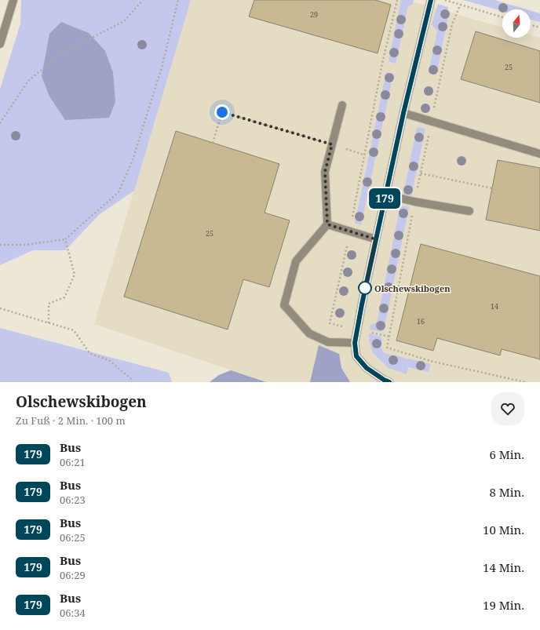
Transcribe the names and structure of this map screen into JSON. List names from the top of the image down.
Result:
{
  "places": ["Olschewskibogen"],
  "lines": ["bus line 179"],
  "house_numbers": [
    "29",
    "25",
    "25",
    "14",
    "16"
  ],
  "north": "top",
  "page": {
    "on_map": "179",
    "heading": ["Olschewskibogen", "Zu Fuß · 2 Min. · 100 m"],
    "list": [
      {
        "mark": "179",
        "name": "Bus",
        "note": "06:21",
        "value": "6 Min."
      },
      {
        "mark": "179",
        "name": "Bus",
        "note": "06:23",
        "value": "8 Min."
      },
      {
        "mark": "179",
        "name": "Bus",
        "note": "06:25",
        "value": "10 Min."
      },
      {
        "mark": "179",
        "name": "Bus",
        "note": "06:29",
        "value": "14 Min."
      },
      {
        "mark": "179",
        "name": "Bus",
        "note": "06:34",
        "value": "19 Min."
      }
    ]
  }
}
